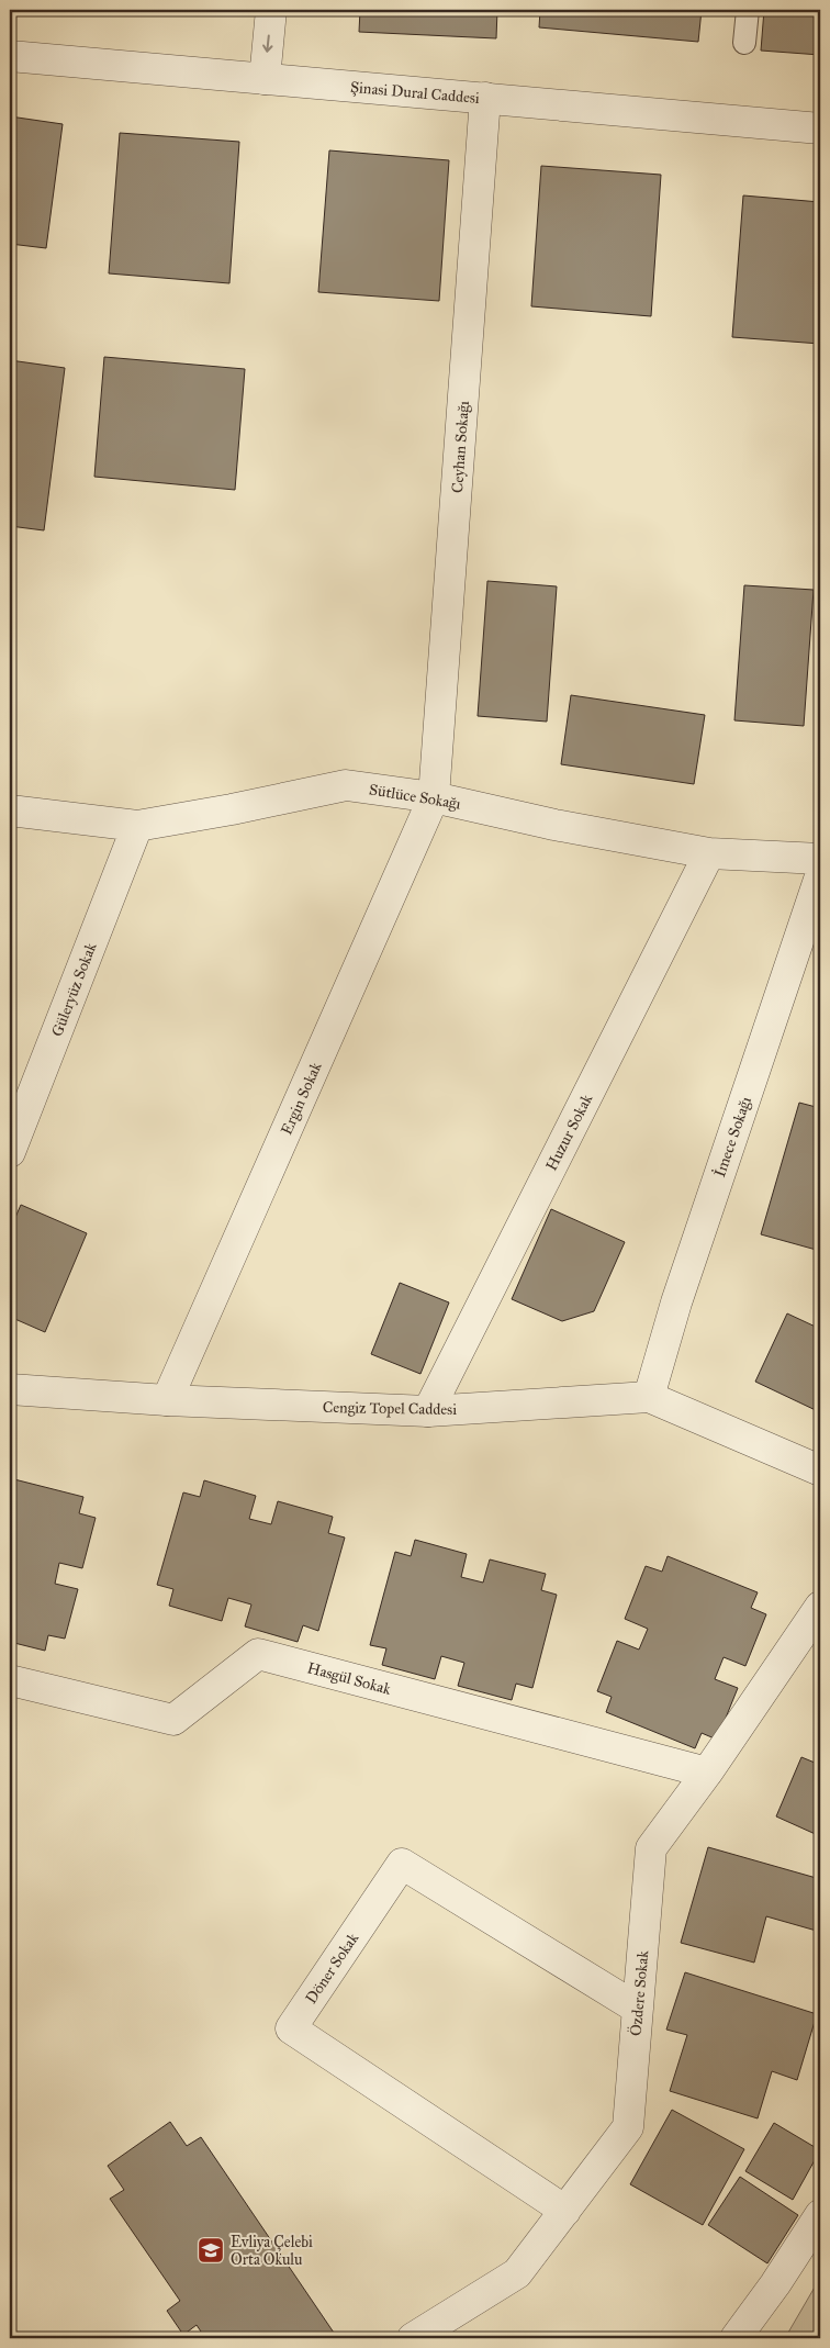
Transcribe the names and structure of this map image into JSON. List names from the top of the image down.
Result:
{
  "streets": {
    "street": [
      "Şinasi Dural Caddesi",
      "Ceyhan Sokağı",
      "Sütlüce Sokağı",
      "Güleryüz Sokak",
      "Ergin Sokak",
      "Huzur Sokak",
      "İmece Sokağı",
      "Cengiz Topel Caddesi",
      "Hasgül Sokak",
      "Döner Sokak",
      "Özdere Sokak"
    ]
  },
  "crossings": [
    ["Şinasi Dural Caddesi", "Ceyhan Sokağı"],
    ["Ceyhan Sokağı", "Sütlüce Sokağı"],
    ["Ceyhan Sokağı", "Ergin Sokak"],
    ["Sütlüce Sokağı", "Güleryüz Sokak"],
    ["Sütlüce Sokağı", "Ergin Sokak"],
    ["Sütlüce Sokağı", "Huzur Sokak"],
    ["Ergin Sokak", "Cengiz Topel Caddesi"],
    ["Huzur Sokak", "Cengiz Topel Caddesi"],
    ["İmece Sokağı", "Cengiz Topel Caddesi"],
    ["Hasgül Sokak", "Özdere Sokak"],
    ["Döner Sokak", "Özdere Sokak"]
  ],
  "places": {
    "school or university": ["Evliya Çelebi Orta Okulu"]
  }
}
